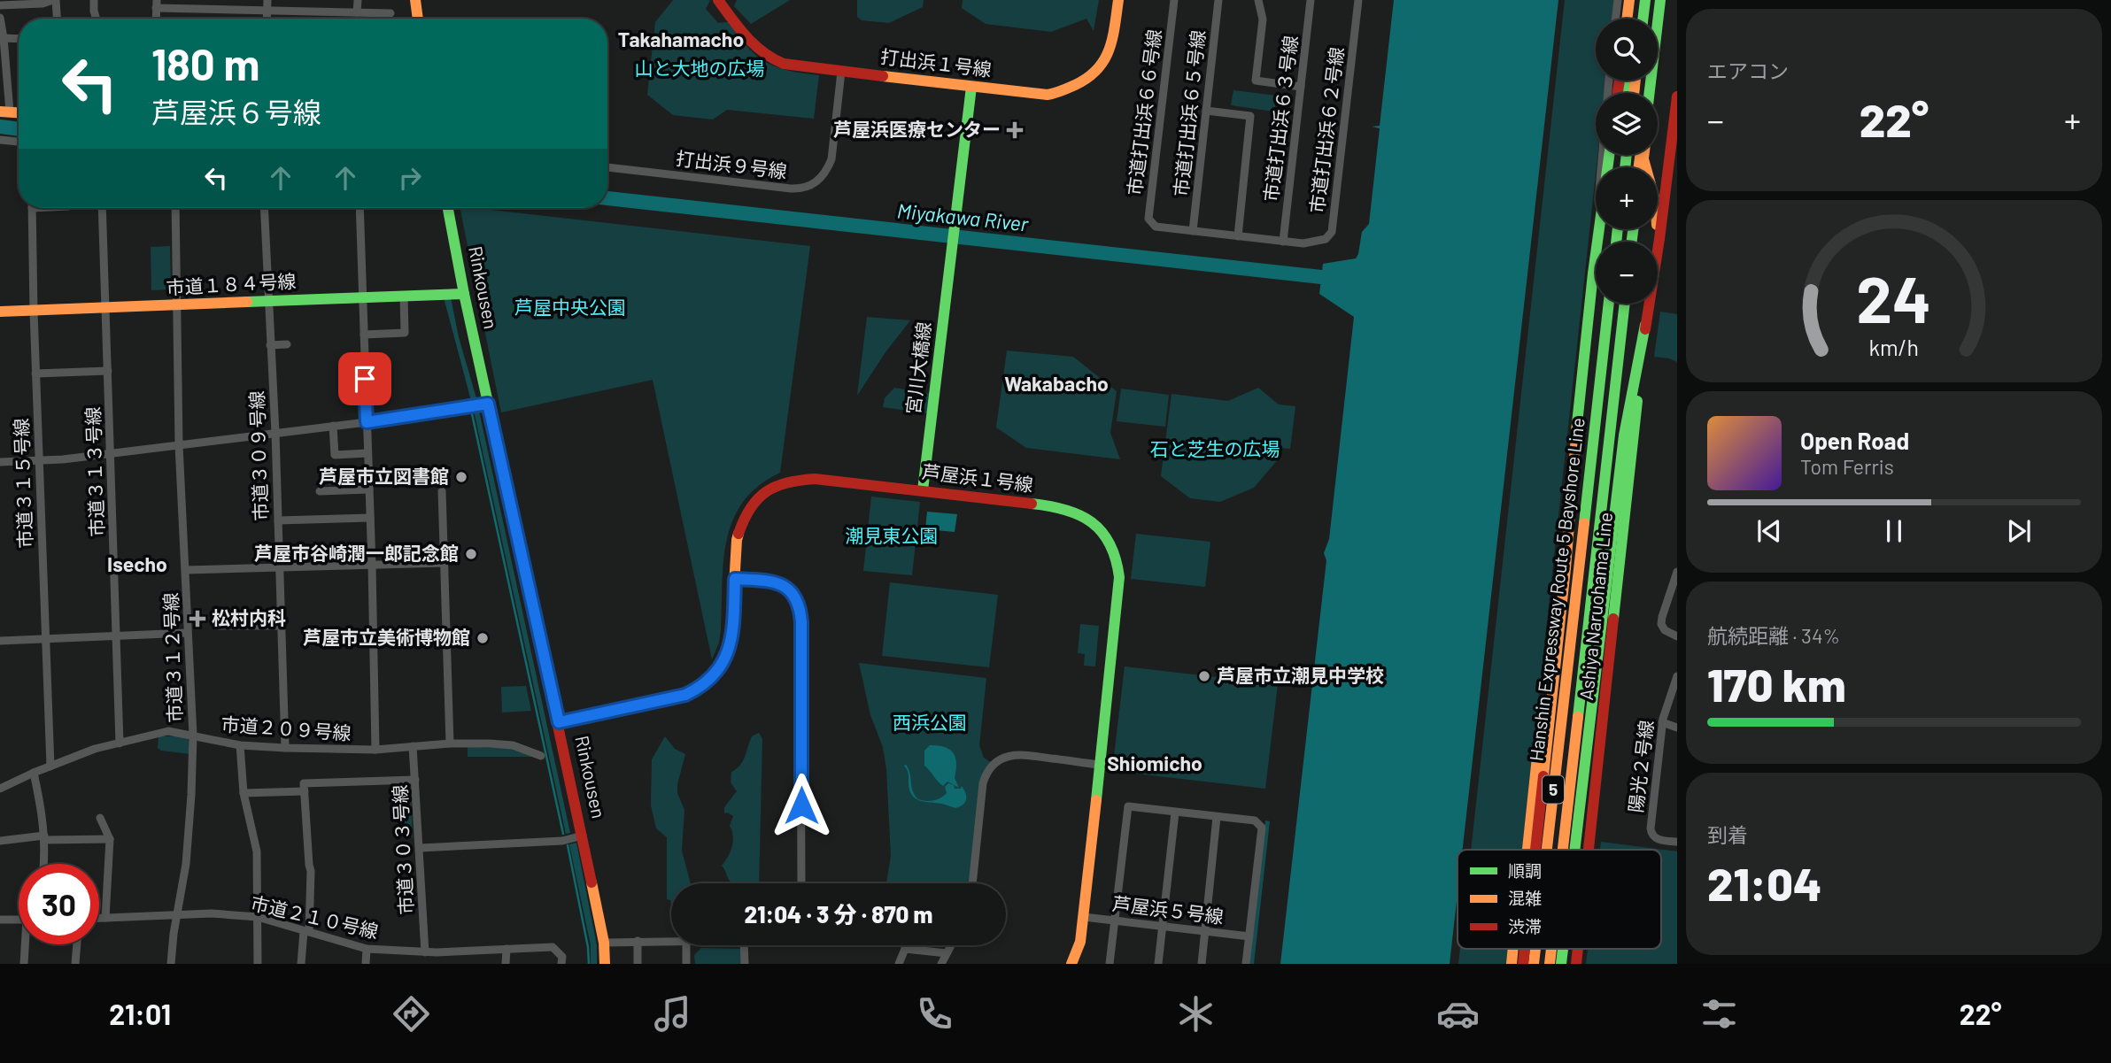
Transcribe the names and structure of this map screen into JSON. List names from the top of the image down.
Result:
{
  "streets": {
    "main road": [
      "打出浜１号線",
      "市道１８４号線",
      "Rinkousen",
      "宮川大橋線",
      "芦屋浜１号線",
      "Hanshin Expressway Route 5 Bayshore Line",
      "Ashiya Naruohama Line",
      "5"
    ],
    "street": [
      "市道打出浜６６号線",
      "市道打出浜６５号線",
      "市道打出浜６３号線",
      "市道打出浜６２号線",
      "打出浜９号線",
      "市道３０９号線",
      "市道３１３号線",
      "市道３１５号線",
      "市道３１２号線",
      "市道２０９号線",
      "陽光２号線",
      "市道３０３号線",
      "芦屋浜５号線",
      "市道２１０号線"
    ]
  },
  "crossings": [
    ["打出浜１号線", "打出浜９号線"],
    ["打出浜１号線", "宮川大橋線"],
    ["市道打出浜６６号線", "市道打出浜６２号線"],
    ["市道打出浜６５号線", "市道打出浜６２号線"],
    ["市道打出浜６３号線", "市道打出浜６２号線"],
    ["市道１８４号線", "Rinkousen"],
    ["市道１８４号線", "市道３０９号線"],
    ["市道１８４号線", "市道３１３号線"],
    ["市道１８４号線", "市道３１５号線"],
    ["市道１８４号線", "市道３１２号線"],
    ["Rinkousen", "芦屋浜１号線"],
    ["宮川大橋線", "芦屋浜１号線"],
    ["市道３０９号線", "市道２０９号線"],
    ["市道３１３号線", "市道２０９号線"],
    ["芦屋浜１号線", "芦屋浜５号線"],
    ["市道３１５号線", "市道２０９号線"],
    ["Ashiya Naruohama Line", "5"],
    ["市道３１２号線", "市道２０９号線"],
    ["市道３１２号線", "市道２１０号線"],
    ["市道２０９号線", "市道３０３号線"],
    ["市道３０３号線", "市道２１０号線"]
  ],
  "districts": [
    "Takahamacho",
    "Wakabacho",
    "Isecho",
    "Shiomicho"
  ],
  "water": ["Miyakawa River"],
  "parks": [
    "山と大地の広場",
    "芦屋中央公園",
    "石と芝生の広場",
    "潮見東公園",
    "西浜公園"
  ],
  "places": {
    "health": ["芦屋浜医療センター", "松村内科"],
    "other": [
      "芦屋市立図書館",
      "芦屋市谷崎潤一郎記念館",
      "芦屋市立美術博物館",
      "芦屋市立潮見中学校"
    ]
  },
  "legend": ["順調", "混雑", "渋滞"],
  "page": {
    "tile": [
      "エアコン",
      ["航続距離 · 34%", "170 km"],
      ["到着", "21:04"]
    ],
    "map_buttons": ["+", "−"],
    "turn": ["180 m", "芦屋浜６号線"],
    "heat": ["−", "22°", "+"],
    "song": ["Open Road", "Tom Ferris"],
    "limit": "30",
    "trip": "21:04 · 3 分 · 870 m",
    "tabs": ["21:01", "22°"],
    "gauge": ["24", "km/h"]
  }
}
